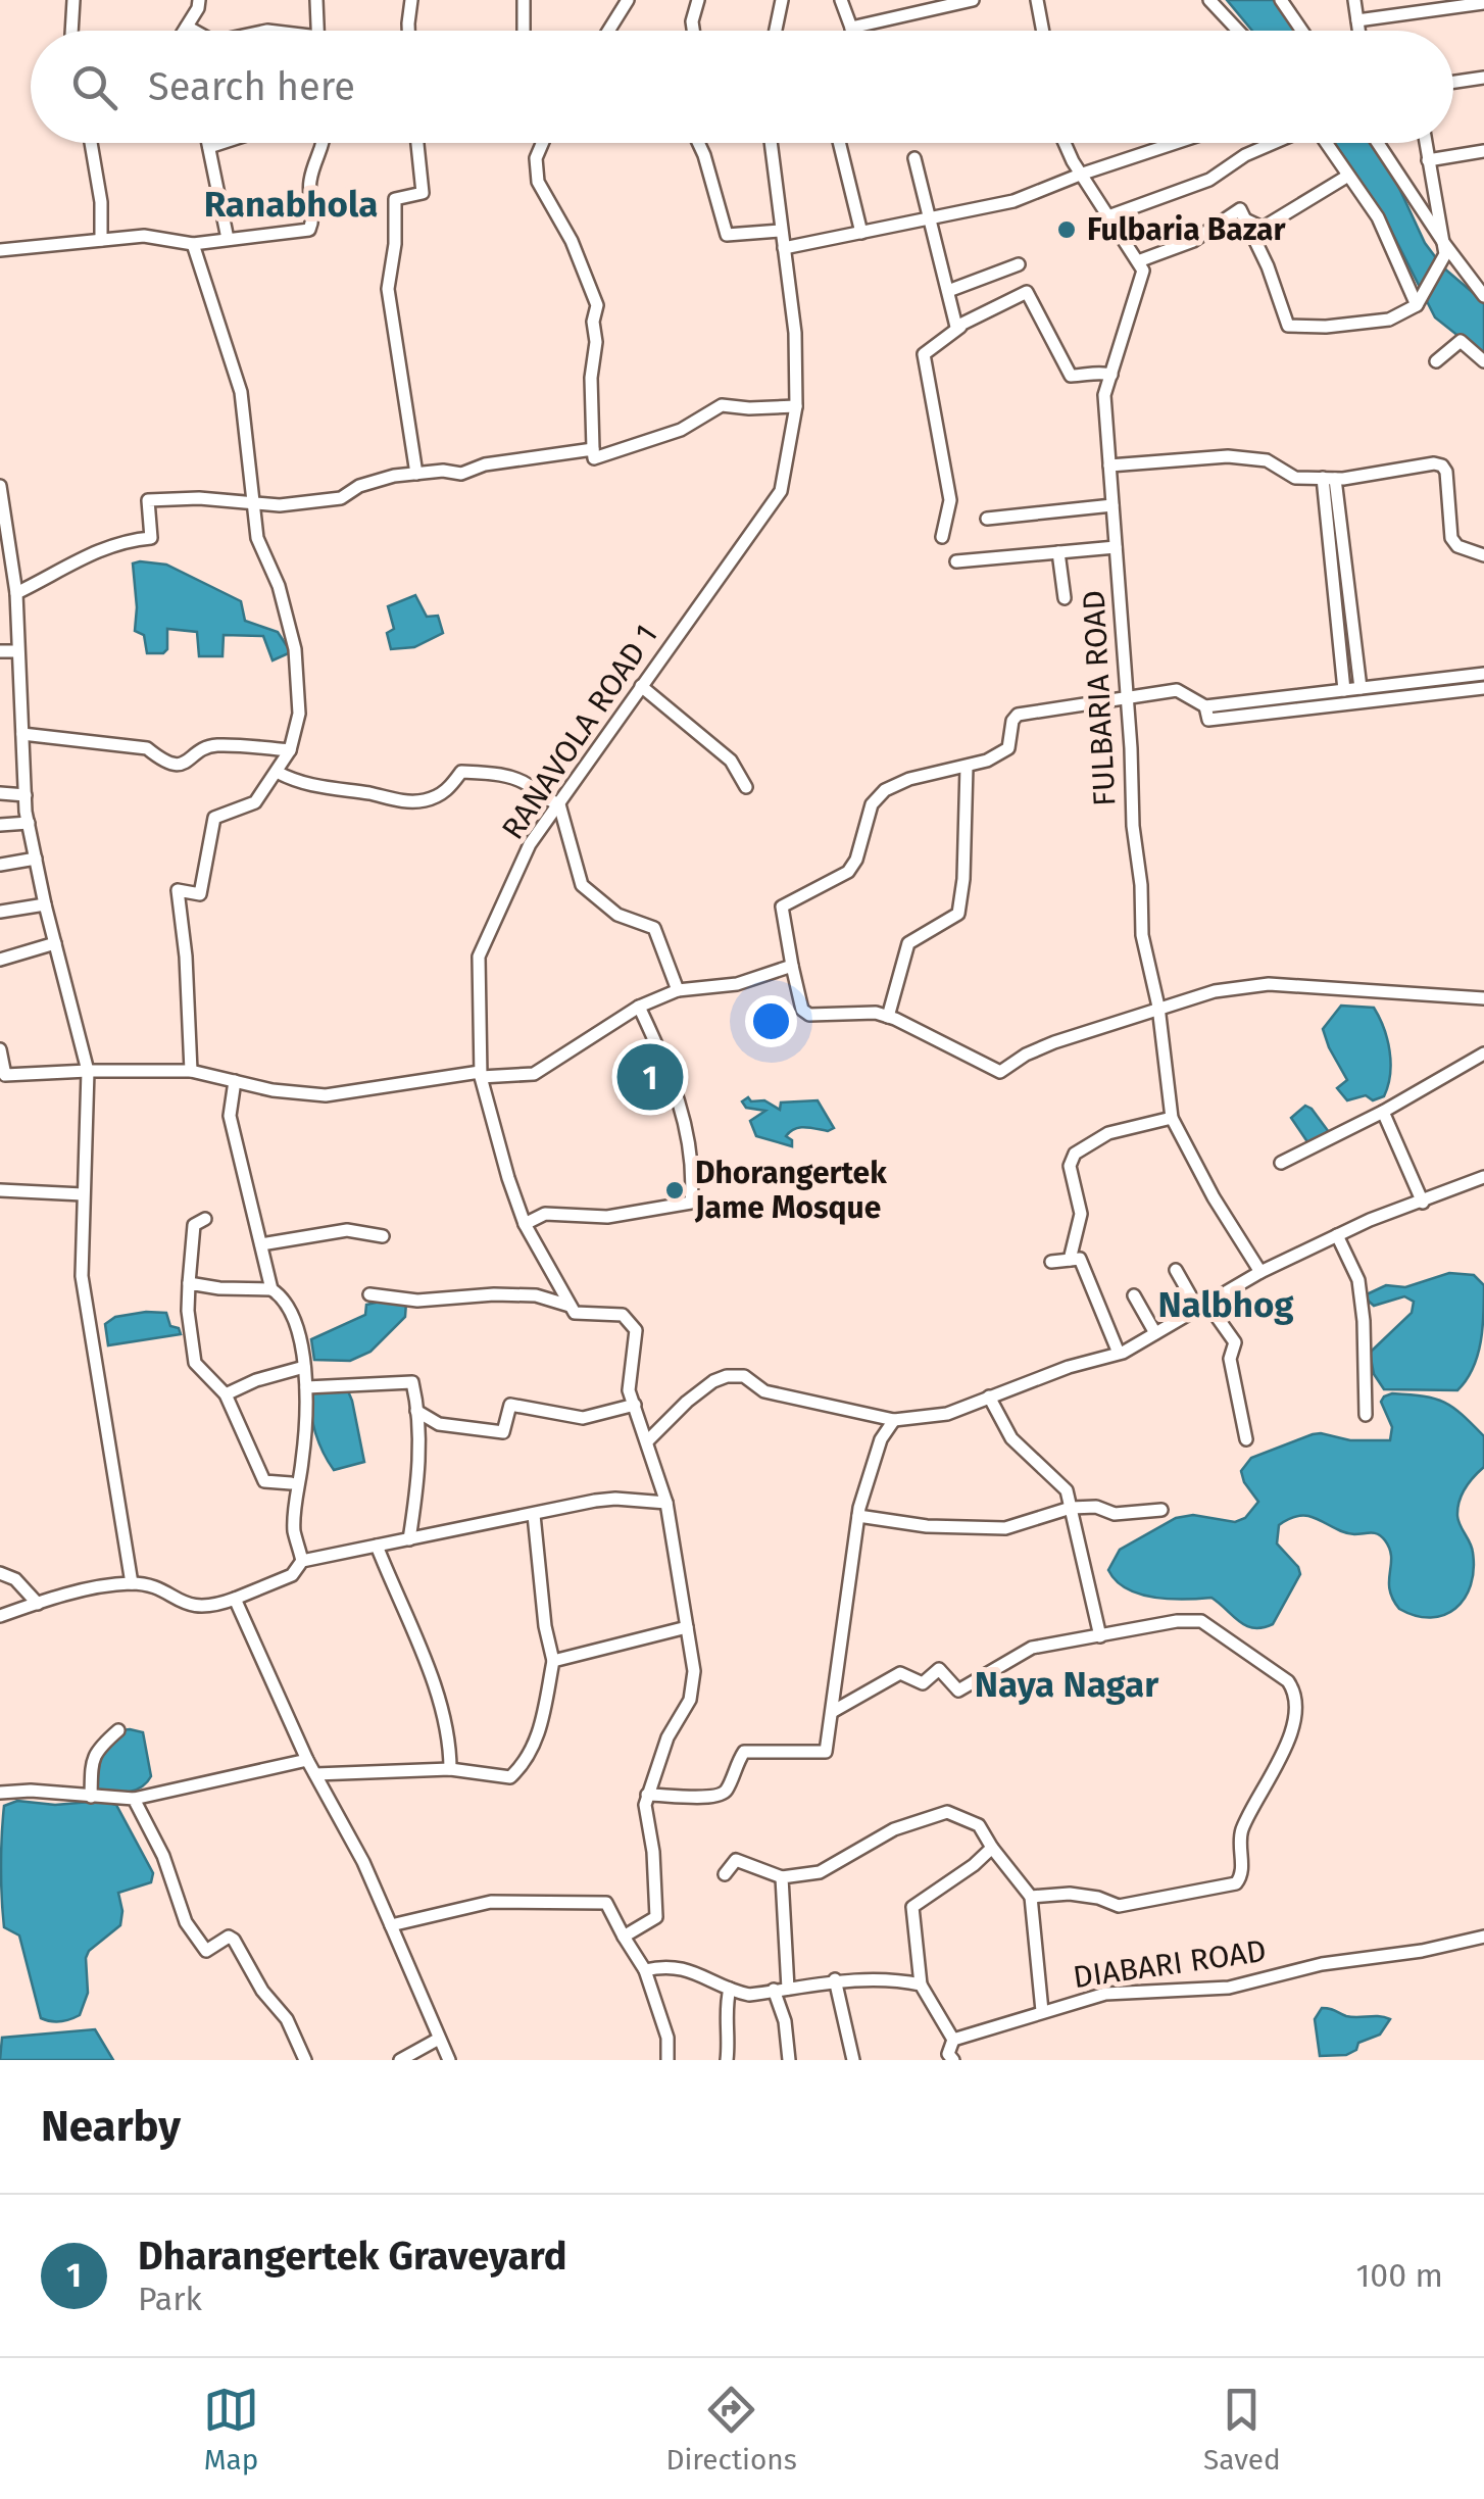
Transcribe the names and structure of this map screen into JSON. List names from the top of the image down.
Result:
{
  "streets": {
    "street": ["FULBARIA ROAD", "RANAVOLA ROAD 1", "DIABARI ROAD"]
  },
  "districts": ["Ranabhola", "Nalbhog", "Naya Nagar"],
  "places": ["Fulbaria Bazar", "Dhorangertek Jame Mosque"],
  "page": {
    "search": "Search here",
    "pins": "1",
    "heading": "Nearby",
    "list": [
      {
        "mark": "1",
        "name": "Dharangertek Graveyard",
        "note": "Park",
        "value": "100 m"
      }
    ],
    "nav": ["Map", "Directions", "Saved"]
  }
}
